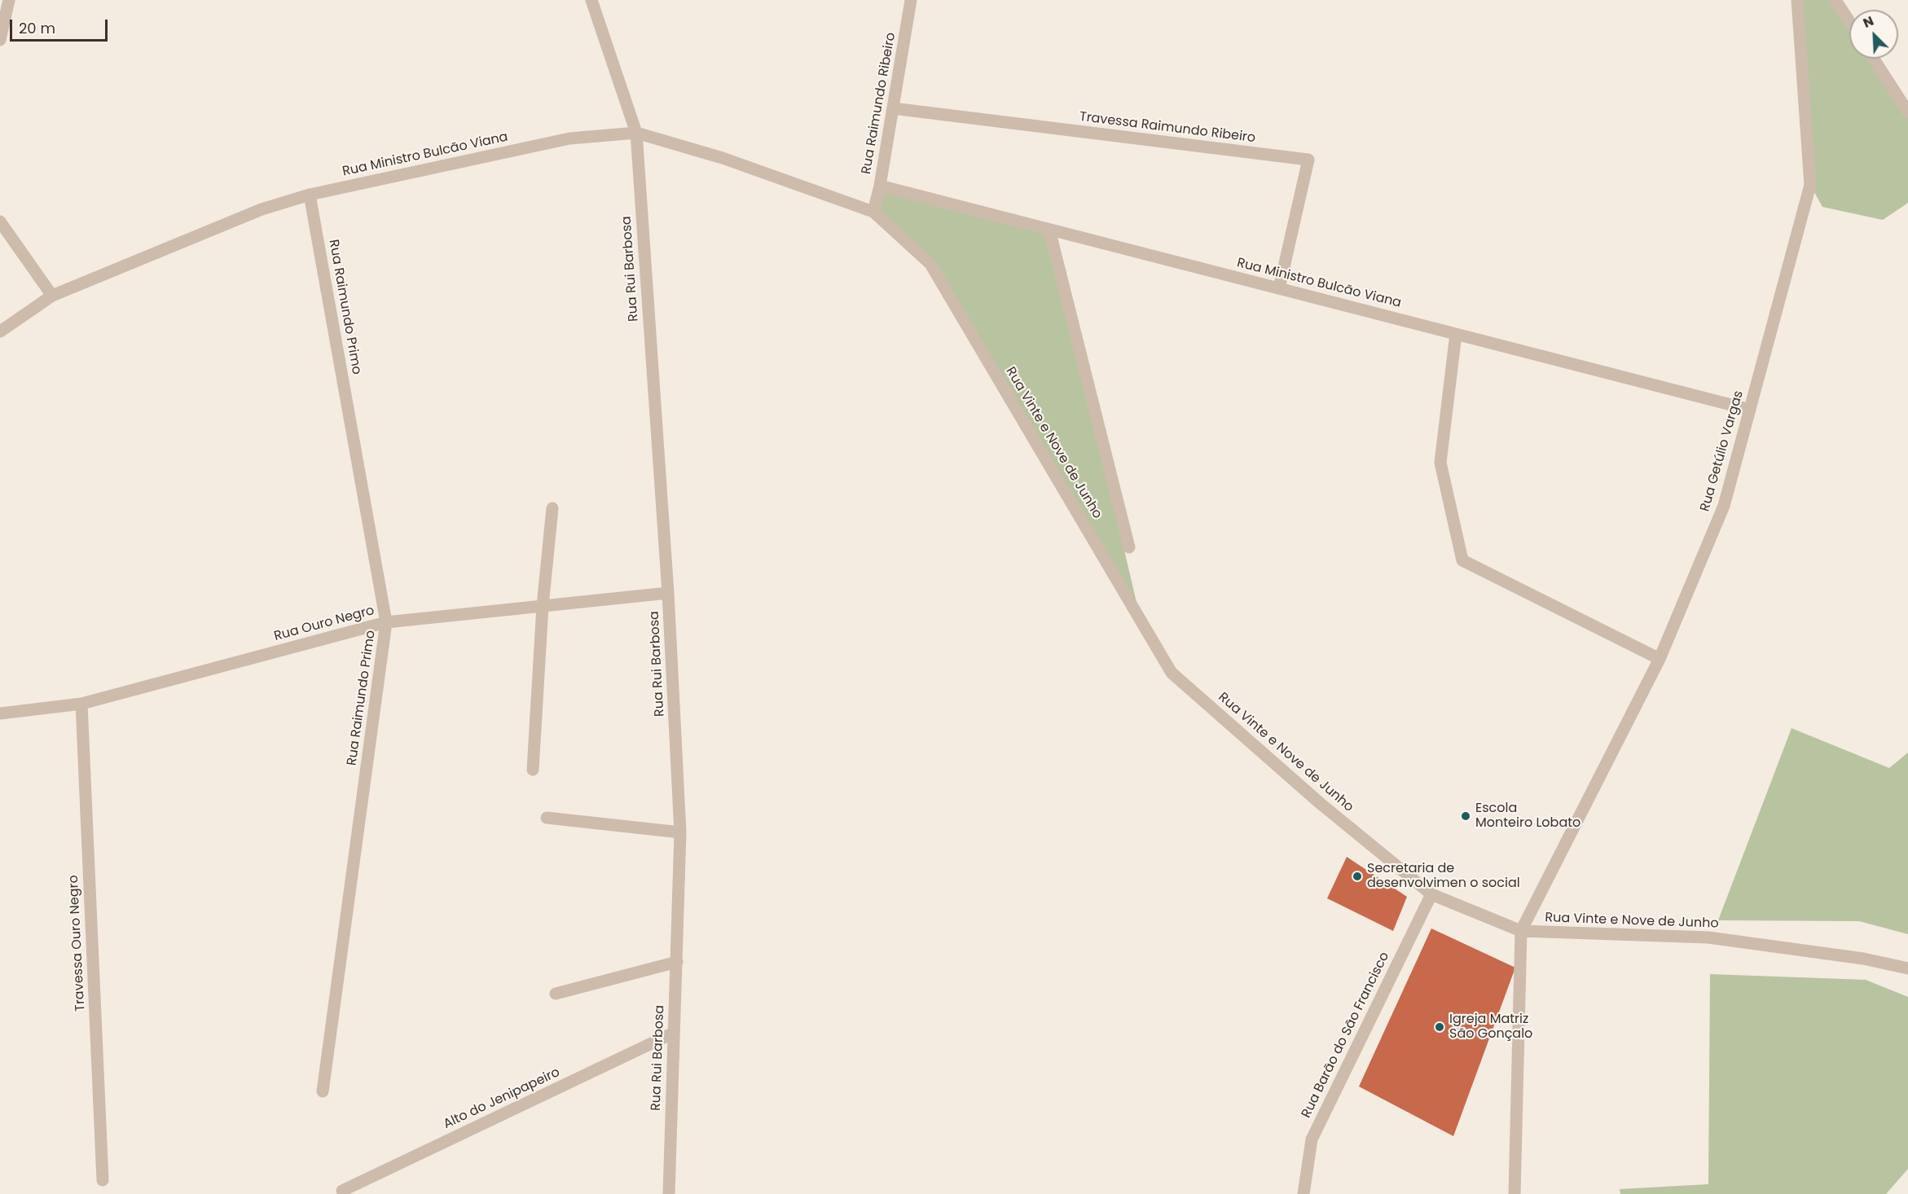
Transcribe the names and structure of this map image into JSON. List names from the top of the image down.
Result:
{
  "streets": {
    "street": [
      "Rua Raimundo Ribeiro",
      "Travessa Raimundo Ribeiro",
      "Rua Ministro Bulcão Viana",
      "Rua Rui Barbosa",
      "Rua Raimundo Primo",
      "Rua Vinte e Nove de Junho",
      "Rua Getúlio Vargas",
      "Rua Ouro Negro",
      "Travessa Ouro Negro",
      "Rua Barão do São Francisco",
      "Alto do Jenipapeiro"
    ]
  },
  "crossings": [
    ["Rua Raimundo Ribeiro", "Travessa Raimundo Ribeiro"],
    ["Rua Raimundo Ribeiro", "Rua Ministro Bulcão Viana"],
    ["Rua Raimundo Ribeiro", "Rua Vinte e Nove de Junho"],
    ["Travessa Raimundo Ribeiro", "Rua Ministro Bulcão Viana"],
    ["Rua Ministro Bulcão Viana", "Rua Rui Barbosa"],
    ["Rua Ministro Bulcão Viana", "Rua Raimundo Primo"],
    ["Rua Ministro Bulcão Viana", "Rua Vinte e Nove de Junho"],
    ["Rua Ministro Bulcão Viana", "Rua Getúlio Vargas"],
    ["Rua Rui Barbosa", "Rua Ouro Negro"],
    ["Rua Rui Barbosa", "Alto do Jenipapeiro"],
    ["Rua Raimundo Primo", "Rua Ouro Negro"],
    ["Rua Vinte e Nove de Junho", "Rua Getúlio Vargas"],
    ["Rua Vinte e Nove de Junho", "Rua Barão do São Francisco"],
    ["Rua Ouro Negro", "Travessa Ouro Negro"]
  ],
  "places": ["Escola Monteiro Lobato", "Secretaria de desenvolvimen o social", "Igreja Matriz São Gonçalo"],
  "scale_bar": "20 m",
  "north": "top left"
}
